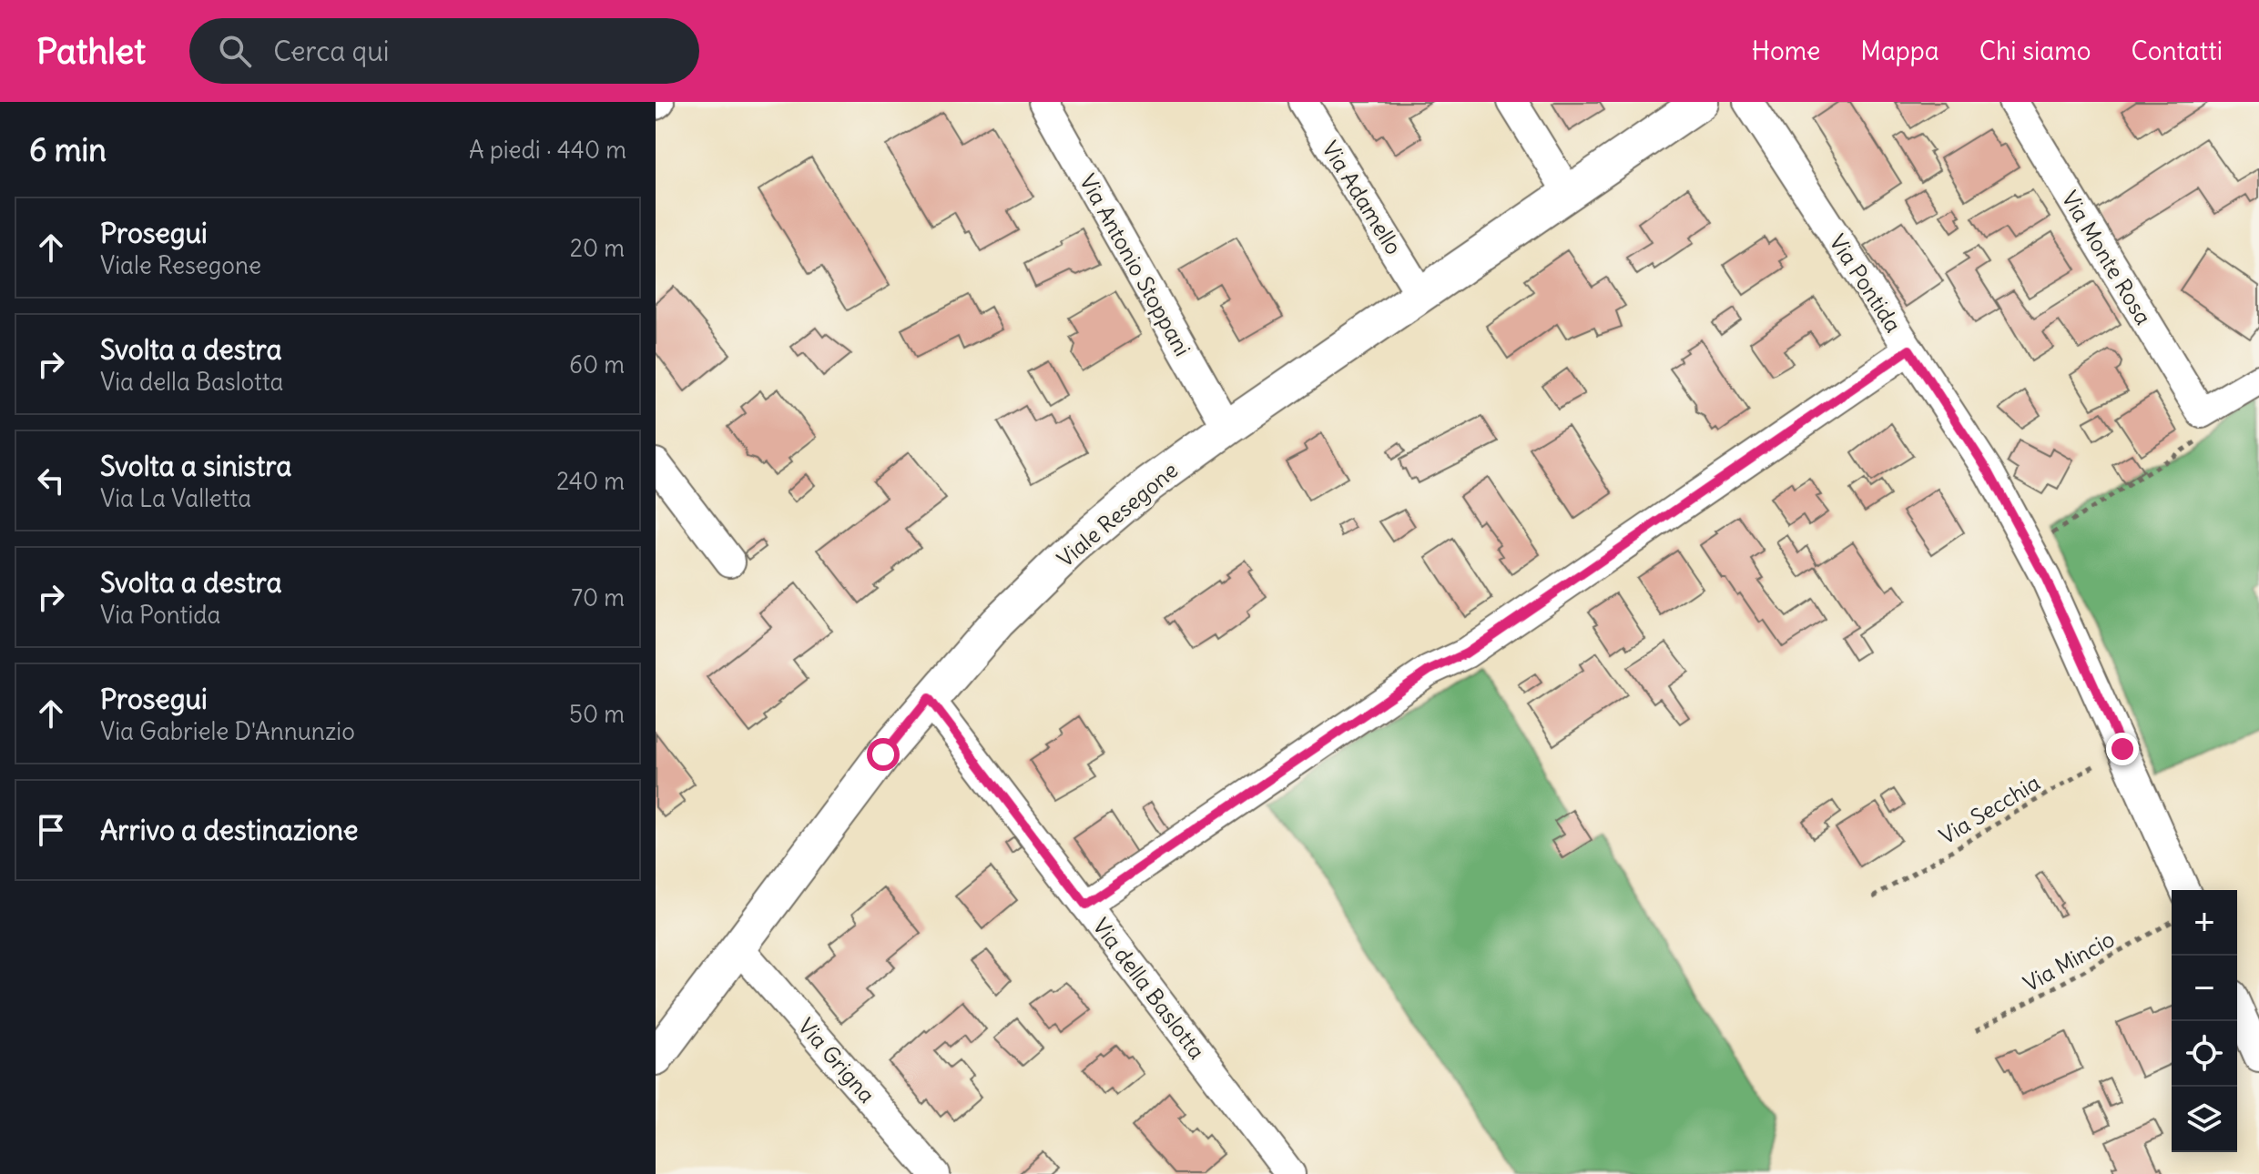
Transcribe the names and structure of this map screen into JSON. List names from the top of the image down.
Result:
{
  "streets": {
    "street": [
      "Via Adamello",
      "Via Monte Rosa",
      "Via Antonio Stoppani",
      "Via Pontida",
      "Viale Resegone",
      "Via della Baslotta",
      "Via Grigna"
    ],
    "path": ["Via Secchia", "Via Mincio"]
  },
  "crossings": [
    ["Via Adamello", "Viale Resegone"],
    ["Via Antonio Stoppani", "Viale Resegone"],
    ["Via Pontida", "Via Secchia"],
    ["Viale Resegone", "Via della Baslotta"],
    ["Viale Resegone", "Via Grigna"]
  ],
  "page": {
    "header": "Pathlet",
    "search": "Cerca qui",
    "nav": [
      "Home",
      "Mappa",
      "Chi siamo",
      "Contatti"
    ],
    "heading": ["6 min", "A piedi · 440 m"],
    "list": [
      ["Prosegui", "Viale Resegone", "20 m"],
      ["Svolta a destra", "Via della Baslotta", "60 m"],
      ["Svolta a sinistra", "Via La Valletta", "240 m"],
      ["Svolta a destra", "Via Pontida", "70 m"],
      ["Prosegui", "Via Gabriele D'Annunzio", "50 m"],
      "Arrivo a destinazione"
    ],
    "map_buttons": ["+", "−"]
  }
}
